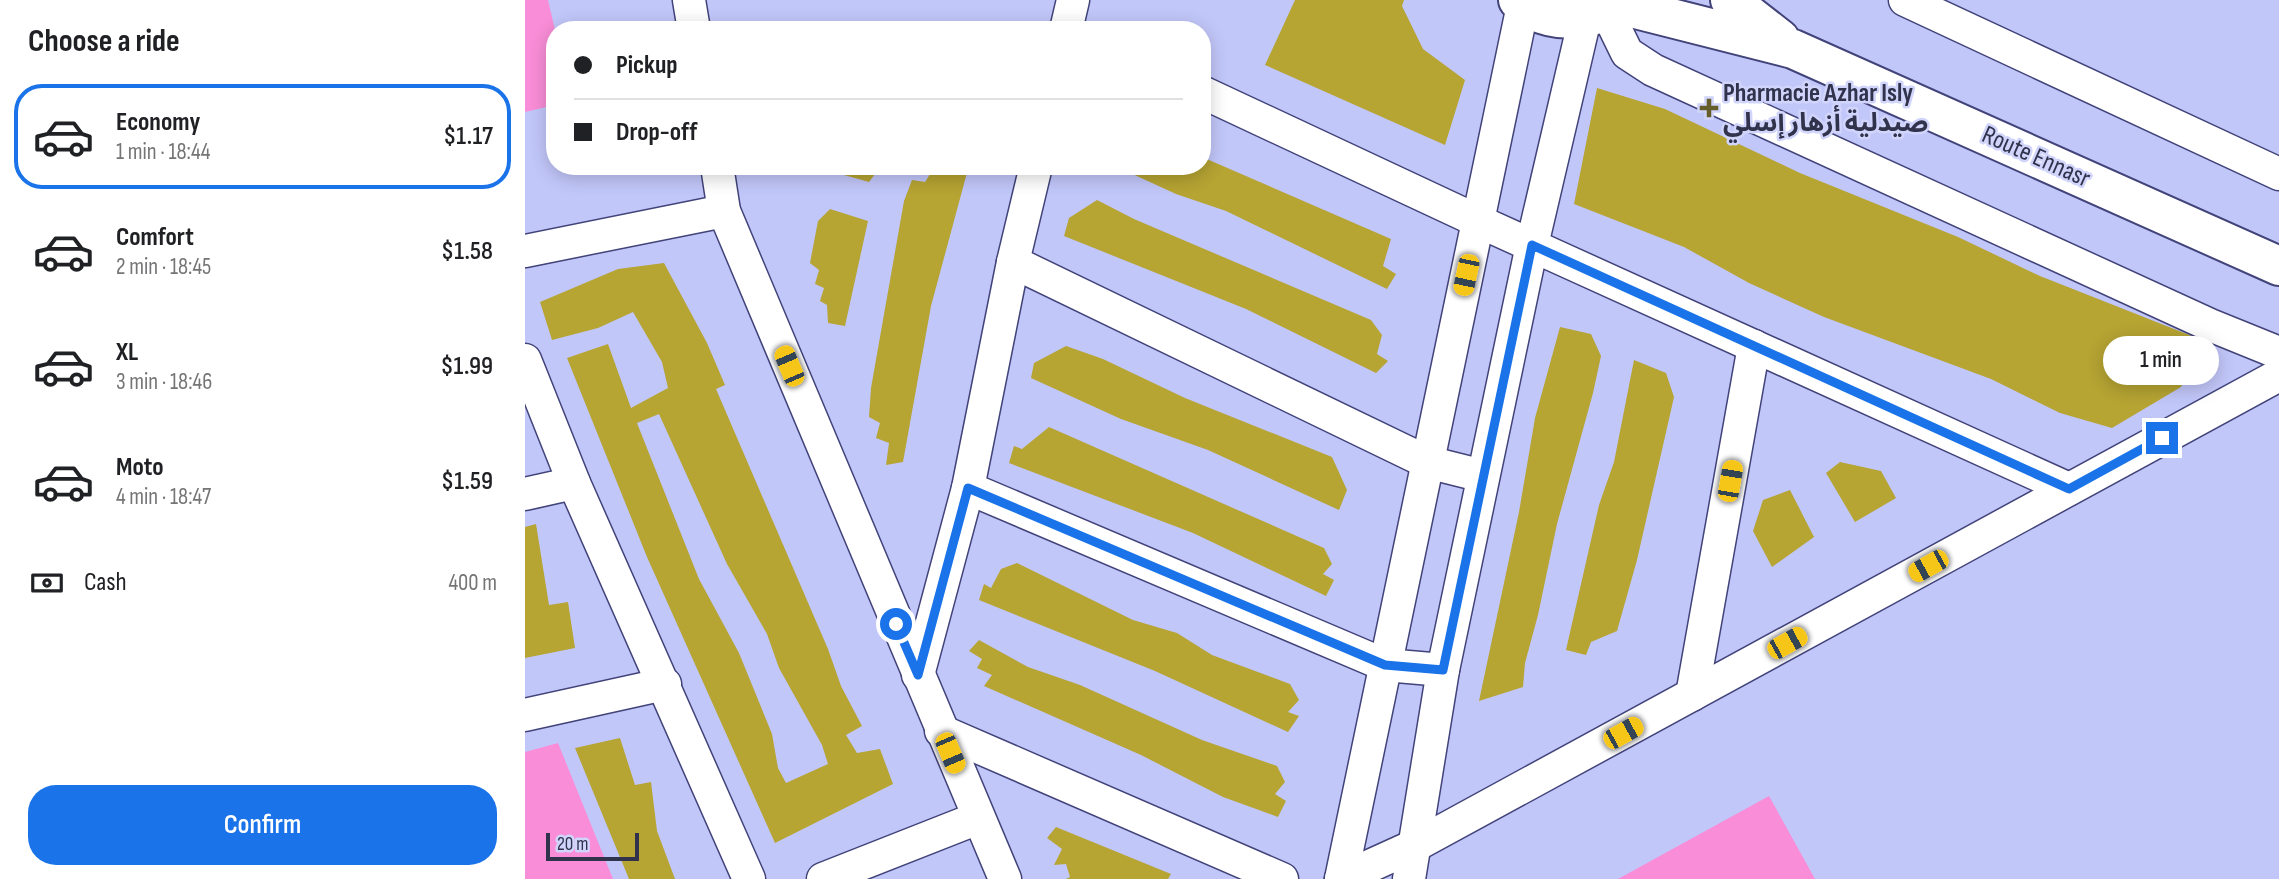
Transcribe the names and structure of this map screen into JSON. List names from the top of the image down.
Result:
{
  "streets": {
    "main road": ["Route Ennasr"]
  },
  "places": {
    "health": ["Pharmacie Azhar Isly صيدلية أزهار إسلي"]
  },
  "scale_bar": "20 m",
  "page": {
    "heading": "Choose a ride",
    "banner": ["Pickup", "Drop-off"],
    "list": [
      {
        "name": "Economy",
        "note": "1 min · 18:44",
        "value": "$1.17"
      },
      {
        "name": "Comfort",
        "note": "2 min · 18:45",
        "value": "$1.58"
      },
      {
        "name": "XL",
        "note": "3 min · 18:46",
        "value": "$1.99"
      },
      {
        "name": "Moto",
        "note": "4 min · 18:47",
        "value": "$1.59"
      }
    ],
    "bubble": "1 min",
    "pay": ["Cash", "400 m"],
    "buttons": "Confirm",
    "scale": "20 m"
  }
}
